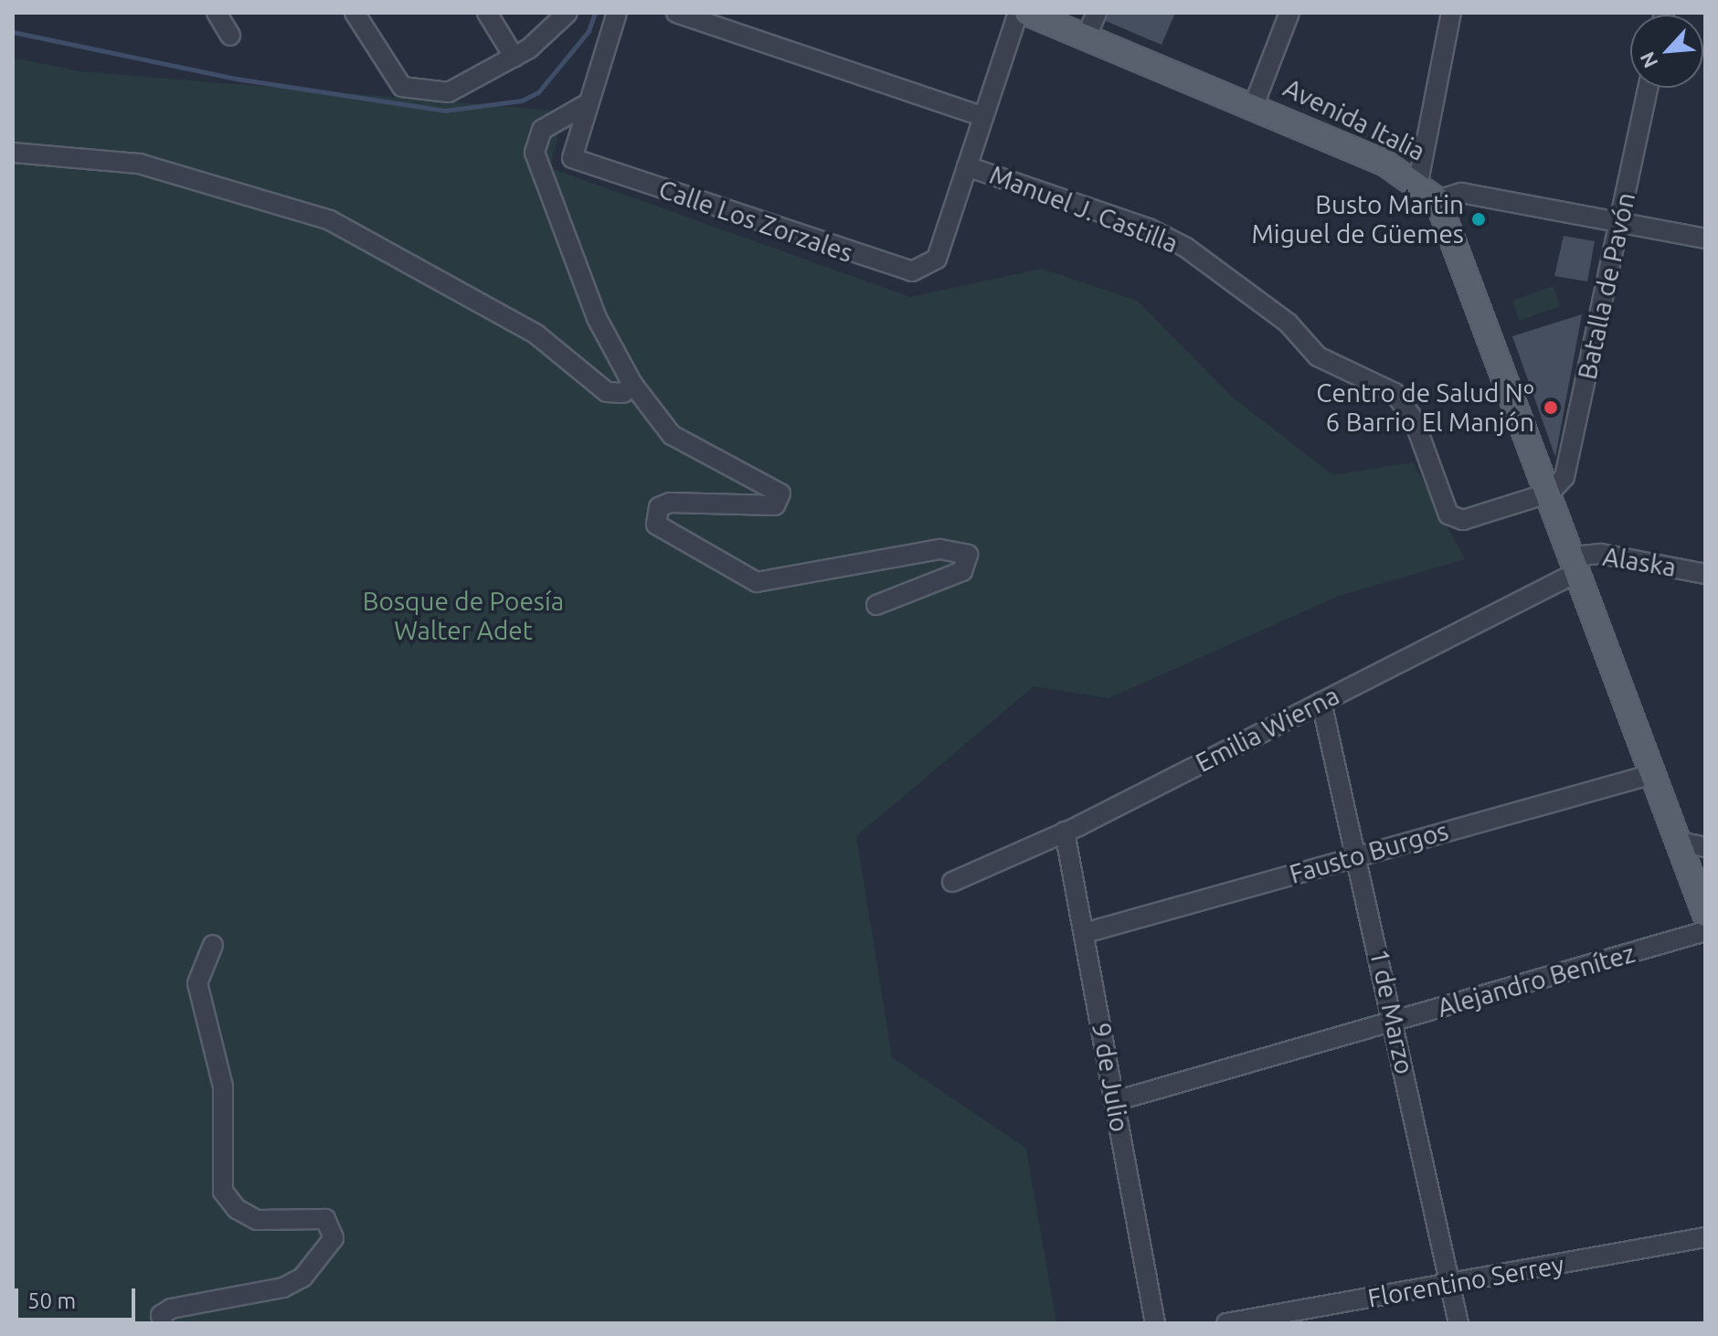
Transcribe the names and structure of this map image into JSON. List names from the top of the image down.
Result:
{
  "streets": {
    "main road": ["Avenida Italia"],
    "street": [
      "Manuel J. Castilla",
      "Calle Los Zorzales",
      "Batalla de Pavón",
      "Alaska",
      "Emilia Wierna",
      "Fausto Burgos",
      "Alejandro Benítez",
      "1 de Marzo",
      "9 de Julio",
      "Florentino Serrey"
    ]
  },
  "crossings": [
    ["Manuel J. Castilla", "Calle Los Zorzales"],
    ["Manuel J. Castilla", "Batalla de Pavón"],
    ["Alaska", "Emilia Wierna"],
    ["Emilia Wierna", "1 de Marzo"],
    ["Emilia Wierna", "9 de Julio"],
    ["Fausto Burgos", "1 de Marzo"],
    ["Fausto Burgos", "9 de Julio"],
    ["Alejandro Benítez", "1 de Marzo"],
    ["Alejandro Benítez", "9 de Julio"],
    ["1 de Marzo", "Florentino Serrey"]
  ],
  "parks": ["Bosque de Poesía Walter Adet"],
  "places": ["Busto Martin Miguel de Güemes", "Centro de Salud Nº 6 Barrio El Manjón"],
  "scale_bar": "50 m",
  "north": "bottom left"
}
